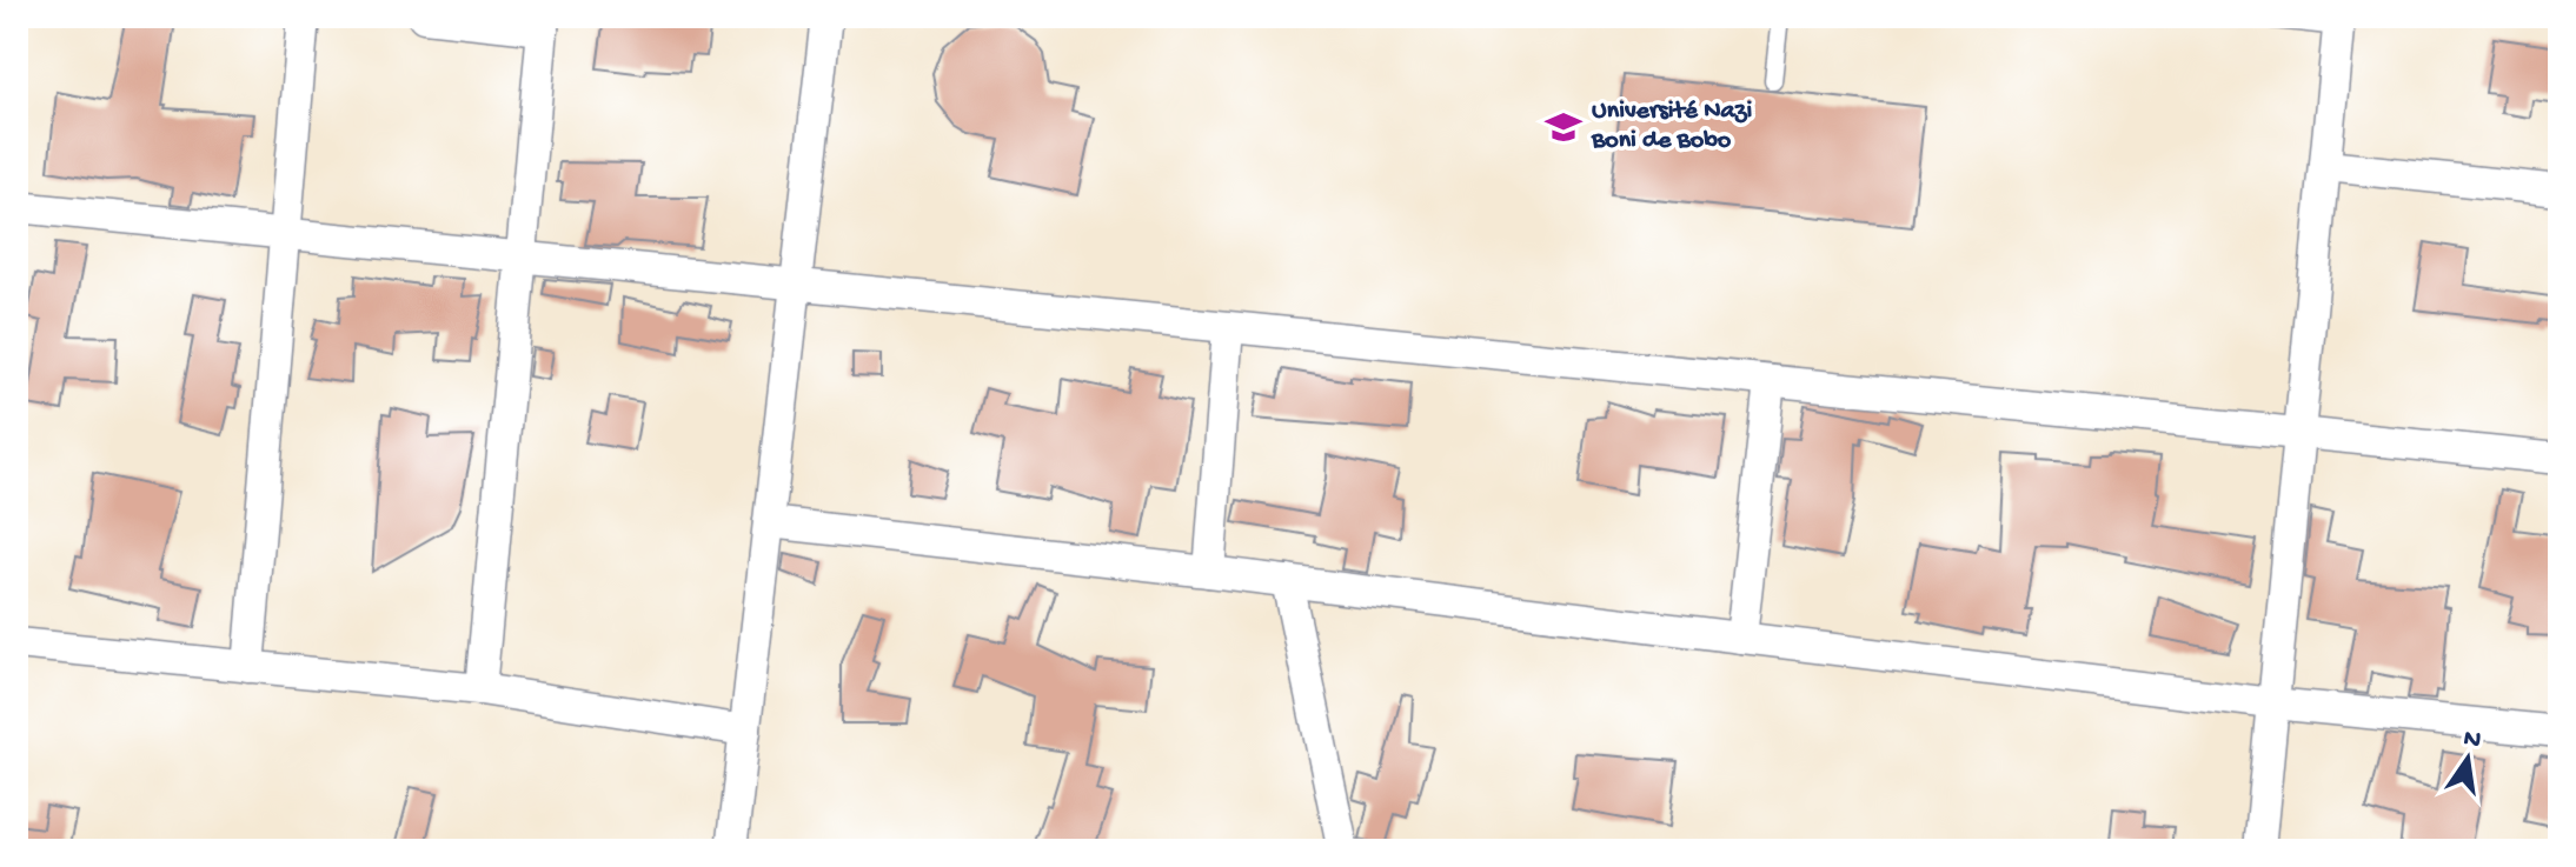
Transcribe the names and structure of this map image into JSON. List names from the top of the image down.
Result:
{
  "places": {
    "school or university": ["Université Nazi Boni de Bobo"]
  },
  "north": "top"
}
